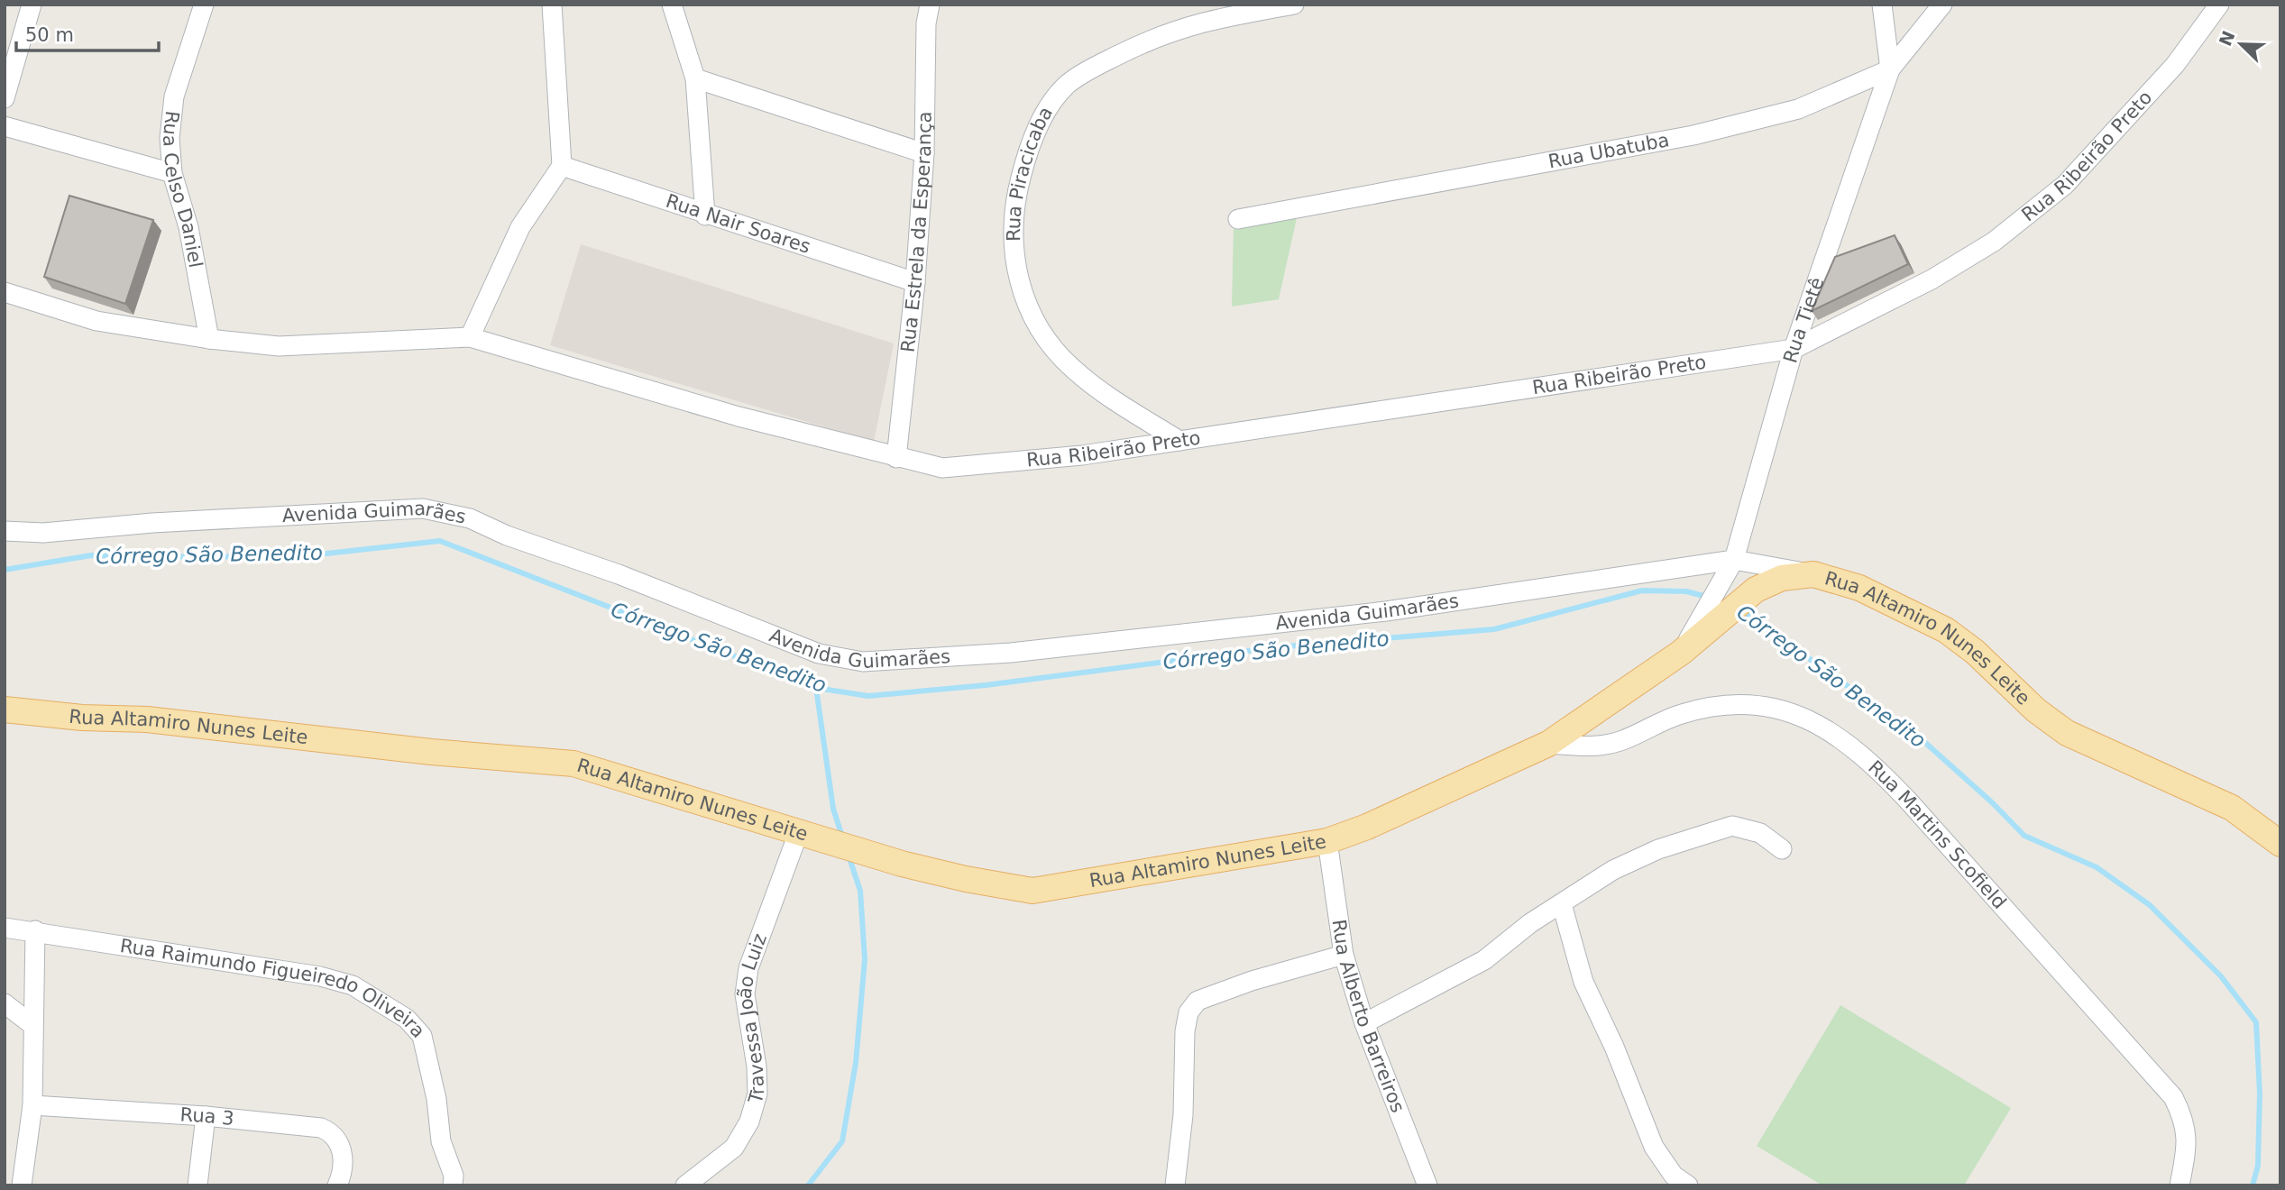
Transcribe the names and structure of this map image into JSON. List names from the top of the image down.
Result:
{
  "streets": {
    "main road": ["Rua Altamiro Nunes Leite"],
    "street": [
      "Rua Ubatuba",
      "Rua Ribeirão Preto",
      "Rua Piracicaba",
      "Rua Celso Daniel",
      "Rua Nair Soares",
      "Rua Estrela da Esperança",
      "Rua Tietê",
      "Avenida Guimarães",
      "Rua Martins Scofield",
      "Rua Raimundo Figueiredo Oliveira",
      "Rua Alberto Barreiros",
      "Travessa João Luiz",
      "Rua 3"
    ]
  },
  "crossings": [
    ["Rua Ubatuba", "Rua Tietê"],
    ["Rua Ribeirão Preto", "Rua Piracicaba"],
    ["Rua Ribeirão Preto", "Rua Celso Daniel"],
    ["Rua Ribeirão Preto", "Rua Estrela da Esperança"],
    ["Rua Ribeirão Preto", "Rua Tietê"],
    ["Rua Nair Soares", "Rua Estrela da Esperança"],
    ["Rua Tietê", "Avenida Guimarães"],
    ["Rua Tietê", "Rua Altamiro Nunes Leite"],
    ["Rua Altamiro Nunes Leite", "Rua Martins Scofield"],
    ["Rua Altamiro Nunes Leite", "Rua Alberto Barreiros"],
    ["Rua Altamiro Nunes Leite", "Travessa João Luiz"]
  ],
  "water": ["Córrego São Benedito"],
  "scale_bar": "50 m",
  "north": "top left"
}
